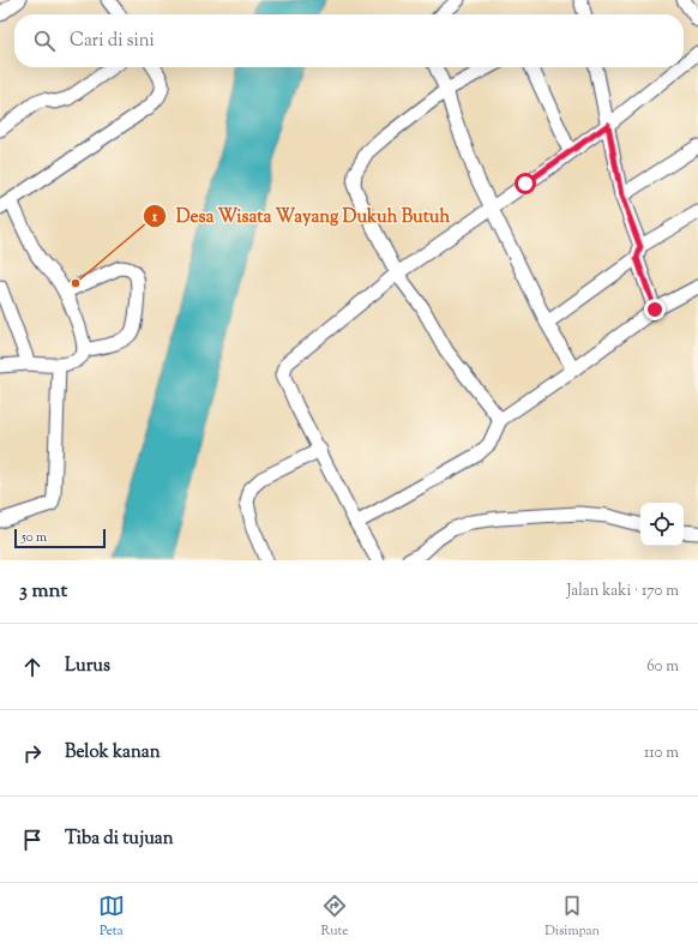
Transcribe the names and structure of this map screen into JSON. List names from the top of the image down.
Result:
{
  "places": ["Desa Wisata Wayang Dukuh Butuh"],
  "scale_bar": "50 m",
  "page": {
    "search": "Cari di sini",
    "scale": "50 m",
    "heading": ["3 mnt", "Jalan kaki · 170 m"],
    "list": [
      ["Lurus", "60 m"],
      ["Belok kanan", "110 m"],
      "Tiba di tujuan"
    ],
    "nav": ["Peta", "Rute", "Disimpan"]
  }
}
